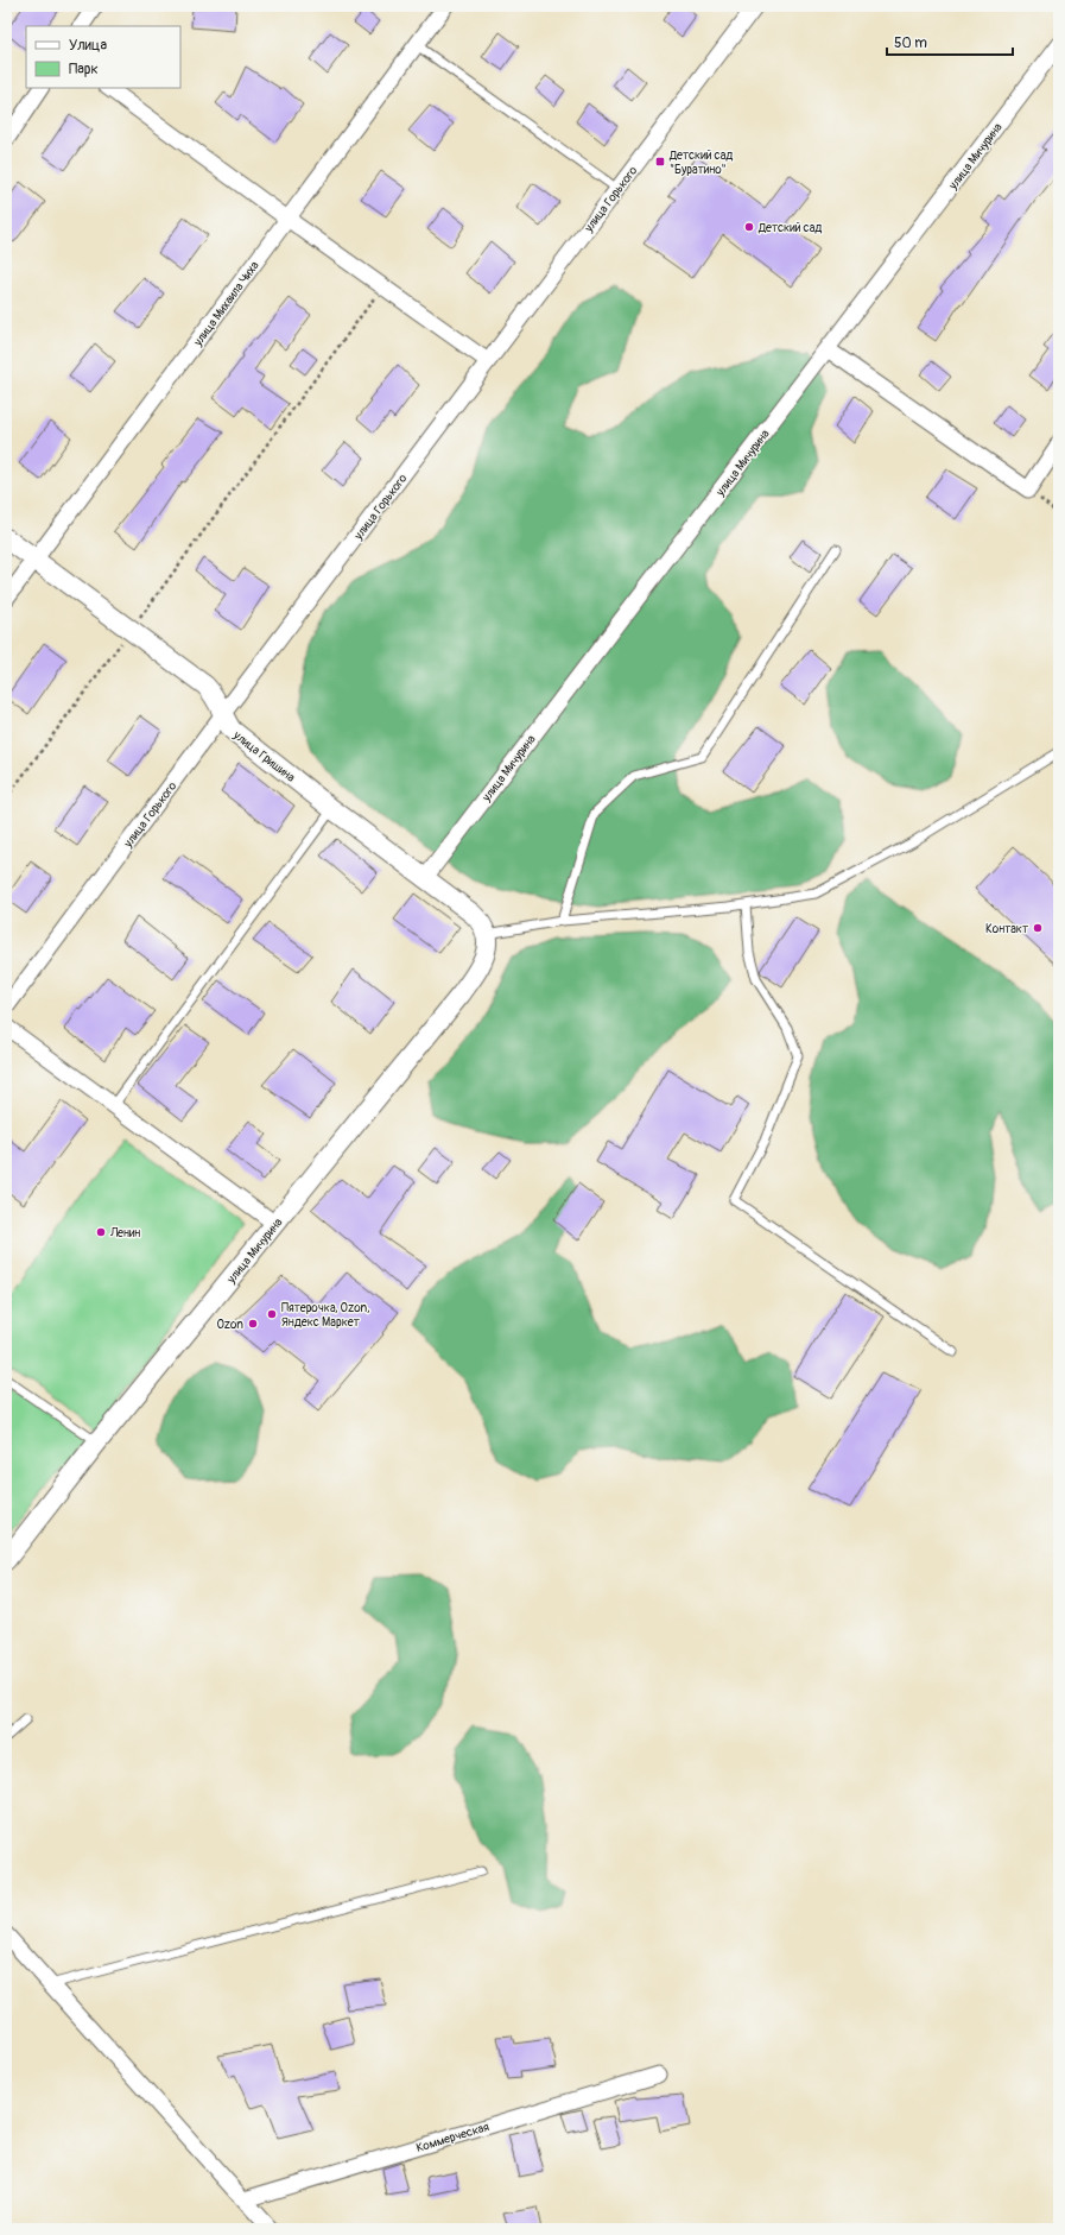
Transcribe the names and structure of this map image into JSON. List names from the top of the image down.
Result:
{
  "streets": {
    "street": [
      "улица Мичурина",
      "улица Горького",
      "улица Михаила Чиха",
      "улица Гришина",
      "Коммерческая"
    ]
  },
  "crossings": [
    ["улица Мичурина", "улица Гришина"],
    ["улица Горького", "улица Гришина"],
    ["улица Михаила Чиха", "улица Гришина"]
  ],
  "places": {
    "transit": ["Детский сад \"Буратино\""],
    "other": [
      "Детский сад",
      "Контакт",
      "Ленин",
      "Пятерочка, Ozon, Яндекс Маркет",
      "Ozon"
    ]
  },
  "legend": ["Улица", "Парк"],
  "scale_bar": "50 m"
}
